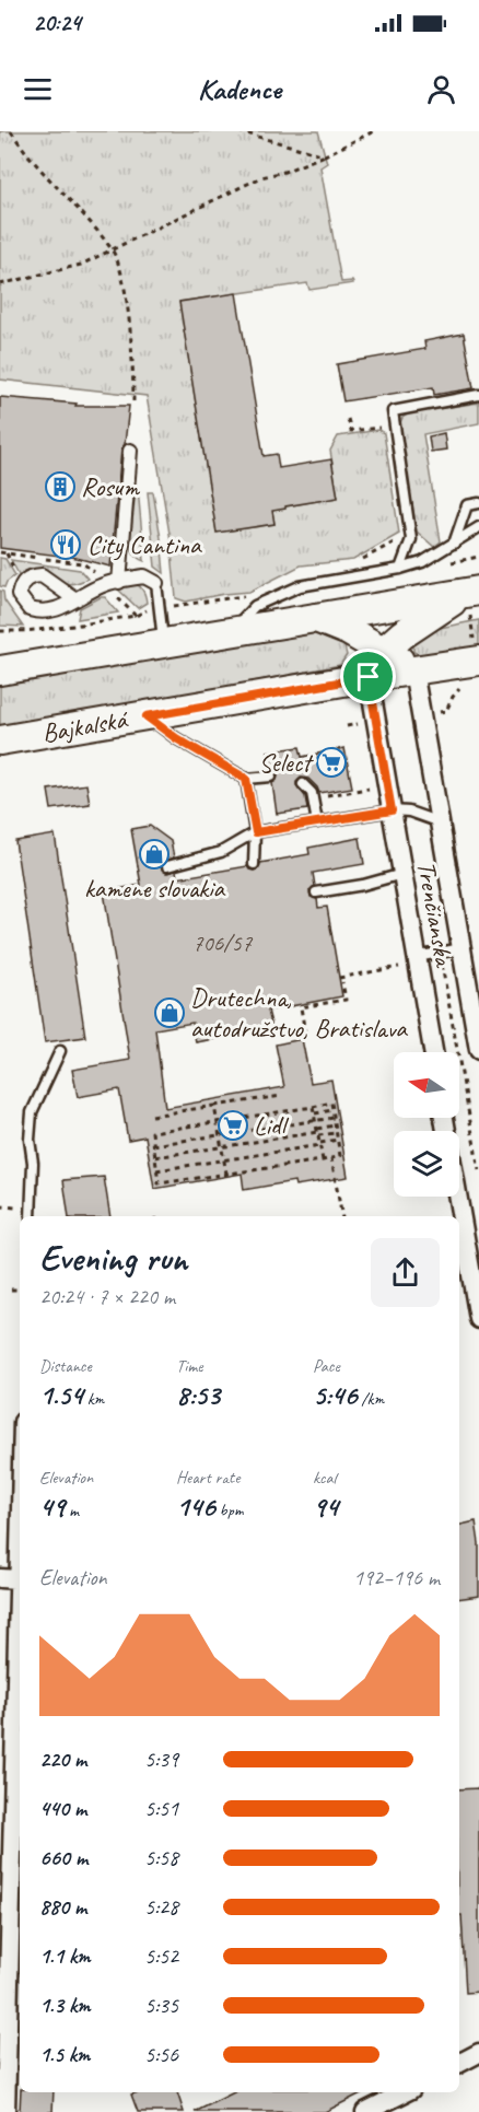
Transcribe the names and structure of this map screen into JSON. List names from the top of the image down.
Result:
{
  "streets": {
    "main road": ["Bajkalská"],
    "street": ["Trenčianska"]
  },
  "crossings": [
    ["Bajkalská", "Trenčianska"]
  ],
  "places": {
    "building": ["Rosum"],
    "restaurant": ["City Cantina"],
    "supermarket": ["Select", "Lidl"],
    "shop": ["kamene slovakia", "Drutechna, autodružstvo, Bratislava"]
  },
  "house_numbers": ["706/57"],
  "north": "left",
  "page": {
    "status": "20:24",
    "header": "Kadence",
    "heading": ["Evening run", "20:24 · 7 × 220 m"],
    "stats": [
      ["Distance", "1.54 km"],
      ["Time", "8:53"],
      ["Pace", "5:46 /km"],
      ["Elevation", "49 m"],
      ["Heart rate", "146 bpm"],
      ["kcal", "94"]
    ],
    "chart": ["Elevation", "192–196 m"],
    "list": [
      {
        "name": "220 m",
        "note": "5:39"
      },
      {
        "name": "440 m",
        "note": "5:51"
      },
      {
        "name": "660 m",
        "note": "5:58"
      },
      {
        "name": "880 m",
        "note": "5:28"
      },
      {
        "name": "1.1 km",
        "note": "5:52"
      },
      {
        "name": "1.3 km",
        "note": "5:35"
      },
      {
        "name": "1.5 km",
        "note": "5:56"
      }
    ]
  }
}
